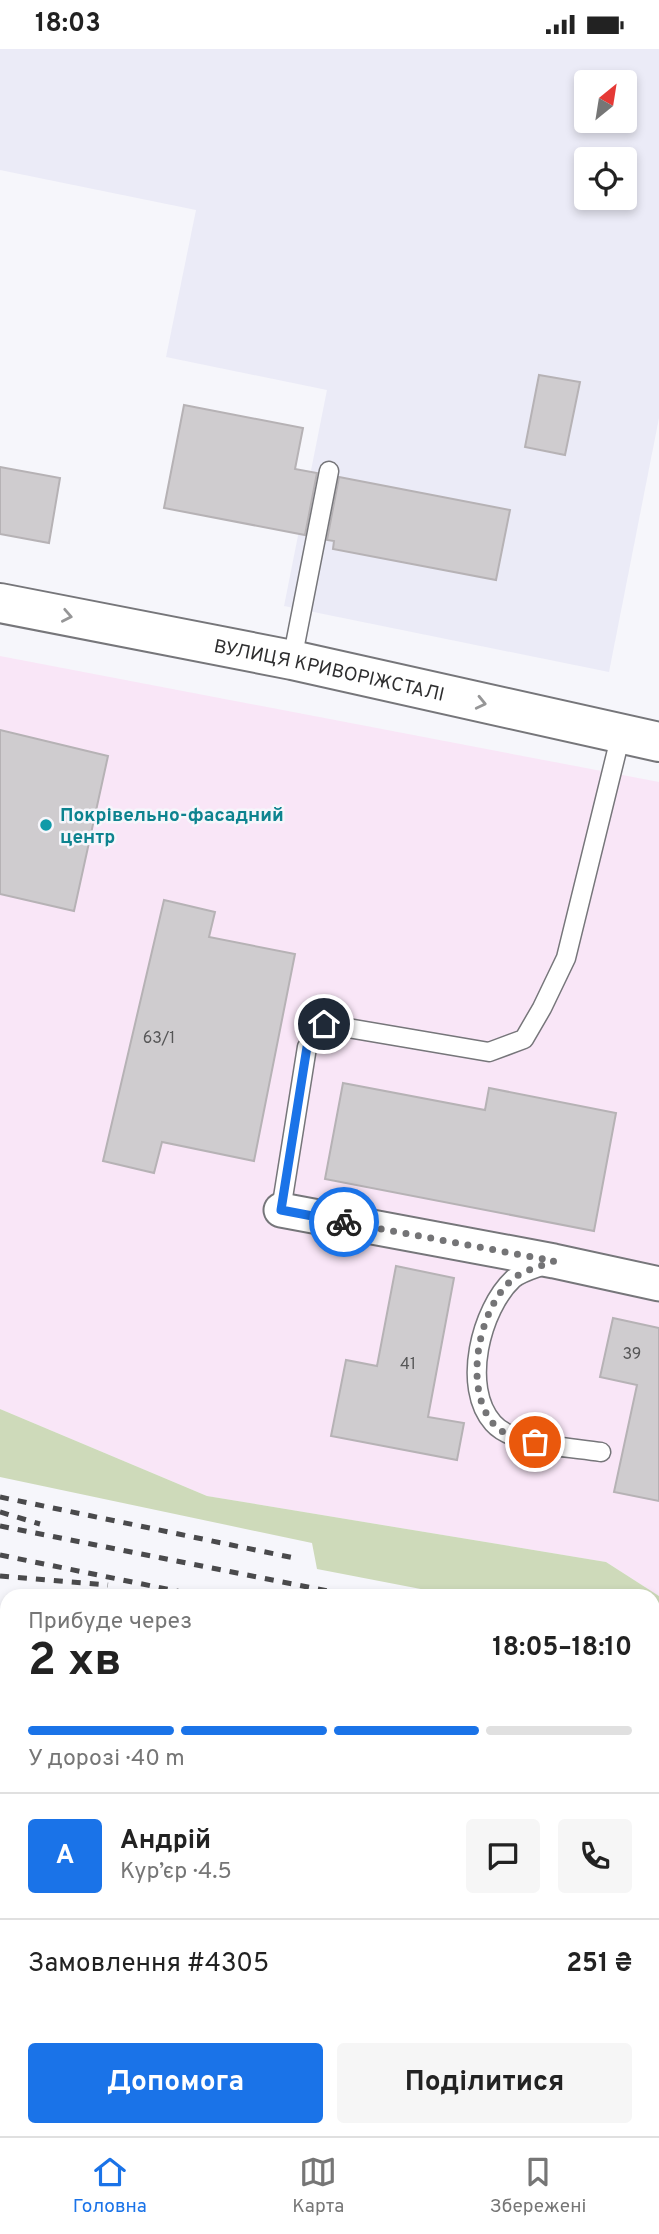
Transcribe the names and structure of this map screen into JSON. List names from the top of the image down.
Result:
{
  "streets": {
    "main road": ["ВУЛИЦЯ КРИВОРІЖСТАЛІ"]
  },
  "one_way": ["ВУЛИЦЯ КРИВОРІЖСТАЛІ"],
  "places": ["Покрівельно-фасадний центр"],
  "house_numbers": ["63/1", "39", "41"],
  "north": "top right",
  "page": {
    "status": "18:03",
    "heading": ["2 хв", "Прибуде через", "18:05–18:10"],
    "panel": [
      "Андрій",
      "Кур’єр · 4.5",
      "Замовлення #4305",
      "251 ₴"
    ],
    "bar": "У дорозі · 40 m",
    "round": "А",
    "buttons": ["Допомога", "Поділитися"],
    "tabs": ["Головна", "Карта", "Збережені"]
  }
}
